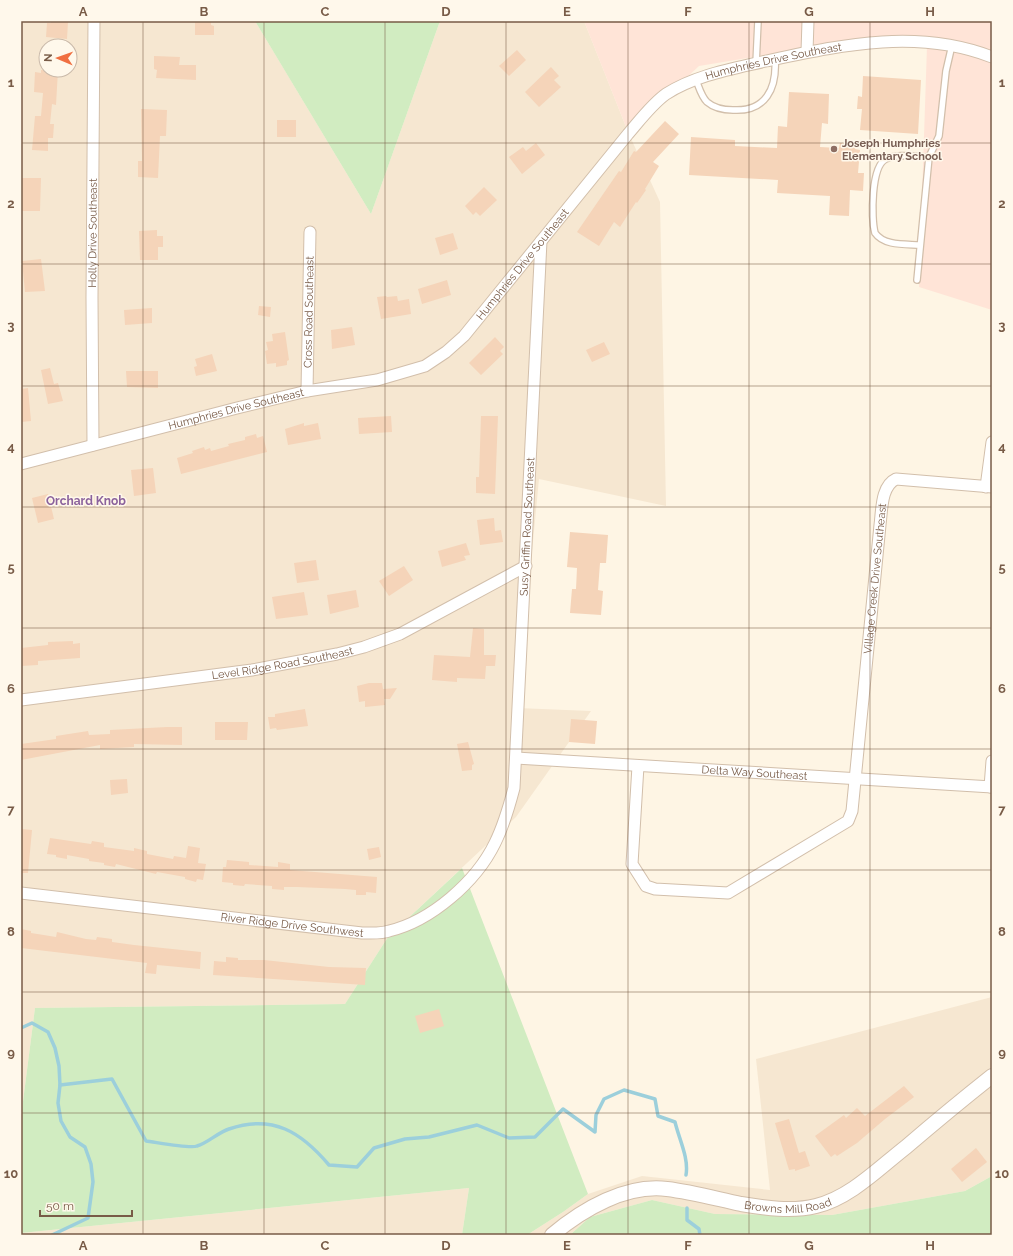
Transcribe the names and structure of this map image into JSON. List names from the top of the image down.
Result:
{
  "streets": {
    "street": [
      "Humphries Drive Southeast",
      "Holly Drive Southeast",
      "Cross Road Southeast",
      "Susy Griffin Road Southeast",
      "Village Creek Drive Southeast",
      "Level Ridge Road Southeast",
      "Delta Way Southeast",
      "River Ridge Drive Southwest",
      "Browns Mill Road"
    ]
  },
  "crossings": [
    ["Humphries Drive Southeast", "Holly Drive Southeast"],
    ["Humphries Drive Southeast", "Cross Road Southeast"],
    ["Humphries Drive Southeast", "Susy Griffin Road Southeast"],
    ["Susy Griffin Road Southeast", "Level Ridge Road Southeast"],
    ["Susy Griffin Road Southeast", "Delta Way Southeast"],
    ["Susy Griffin Road Southeast", "River Ridge Drive Southwest"],
    ["Village Creek Drive Southeast", "Delta Way Southeast"]
  ],
  "districts": ["Orchard Knob"],
  "places": ["Joseph Humphries Elementary School"],
  "scale_bar": "50 m",
  "north": "left",
  "grid": {
    "columns": [
      "A",
      "B",
      "C",
      "D",
      "E",
      "F",
      "G",
      "H"
    ],
    "rows": [
      "1",
      "2",
      "3",
      "4",
      "5",
      "6",
      "7",
      "8",
      "9",
      "10"
    ]
  }
}
